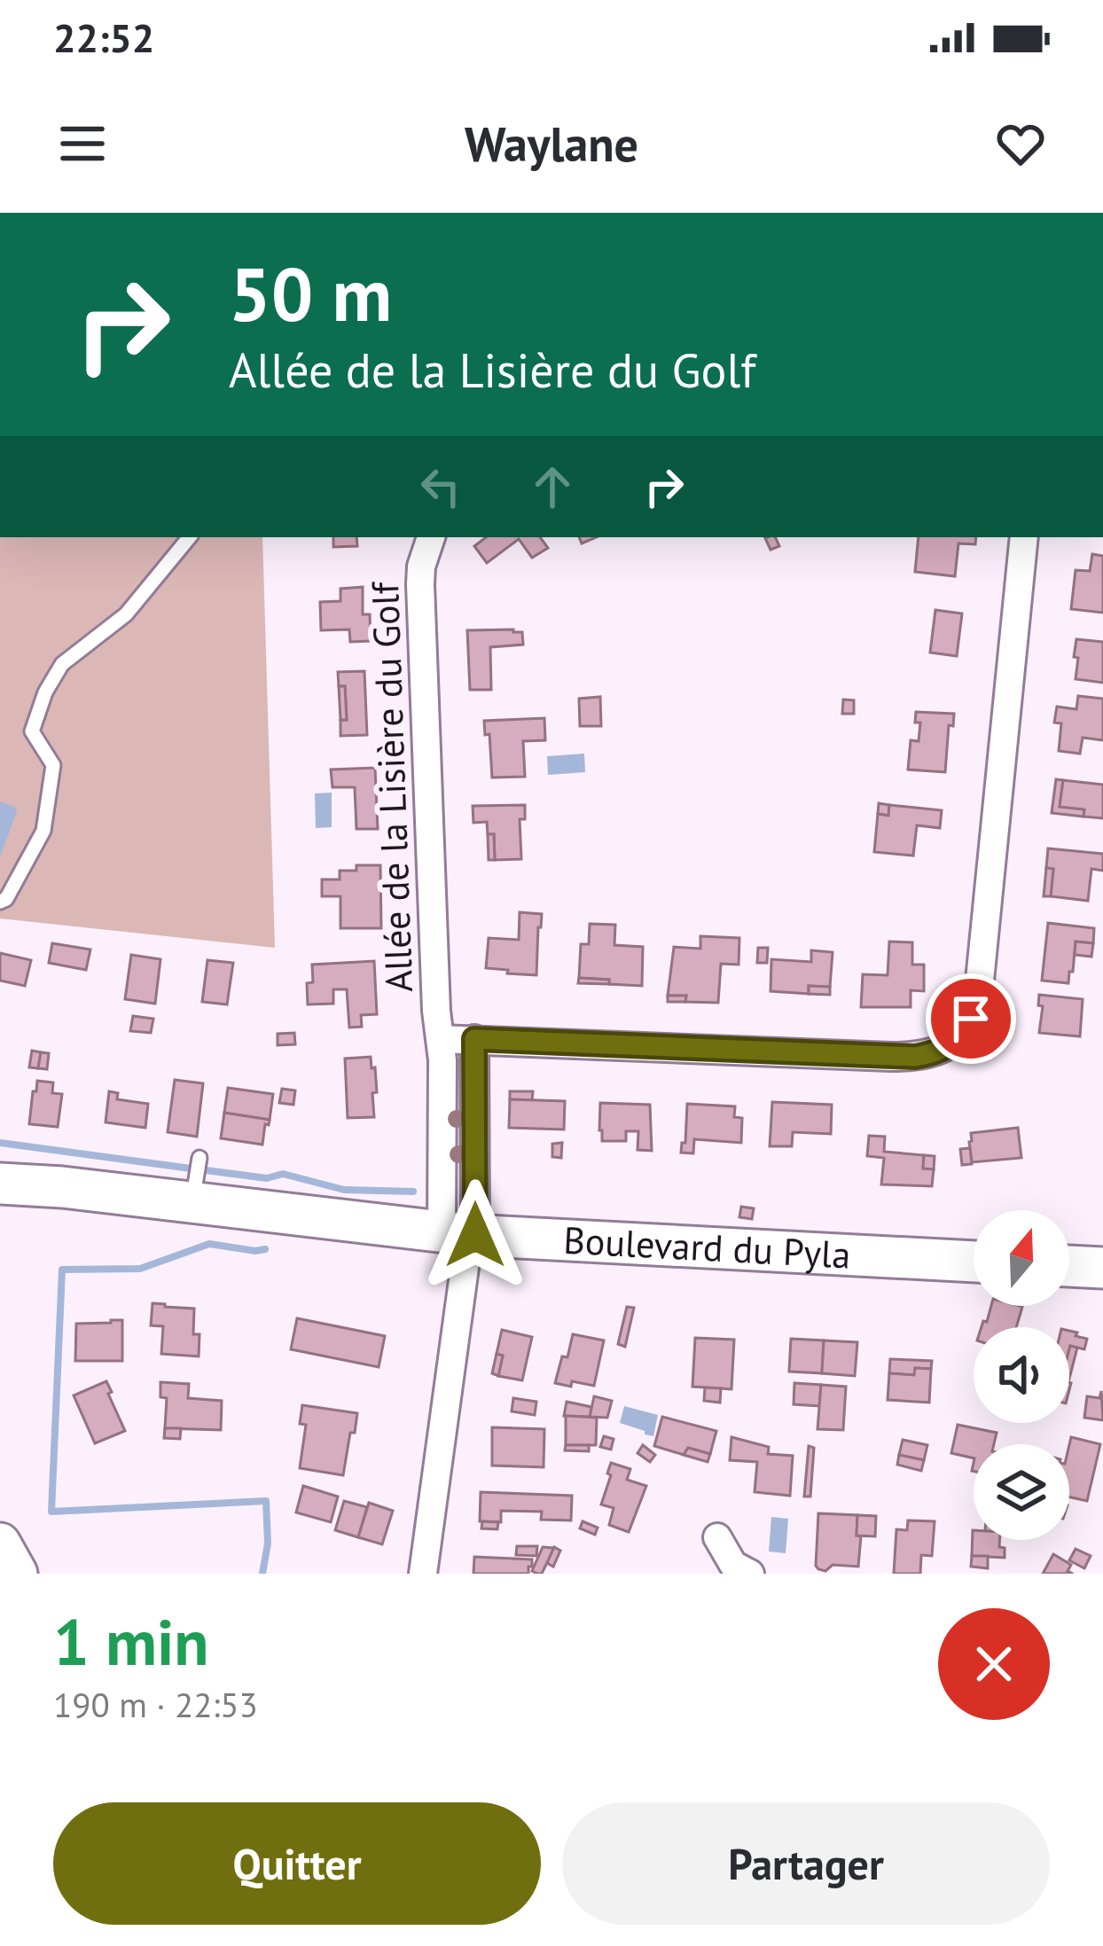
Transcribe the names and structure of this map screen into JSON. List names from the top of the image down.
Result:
{
  "streets": {
    "street": ["Allée de la Lisière du Golf", "Boulevard du Pyla"]
  },
  "crossings": [
    ["Allée de la Lisière du Golf", "Boulevard du Pyla"]
  ],
  "north": "top",
  "page": {
    "status": "22:52",
    "header": "Waylane",
    "turn": ["50 m", "Allée de la Lisière du Golf"],
    "heading": ["1 min", "190 m · 22:53"],
    "buttons": ["Quitter", "Partager"]
  }
}
